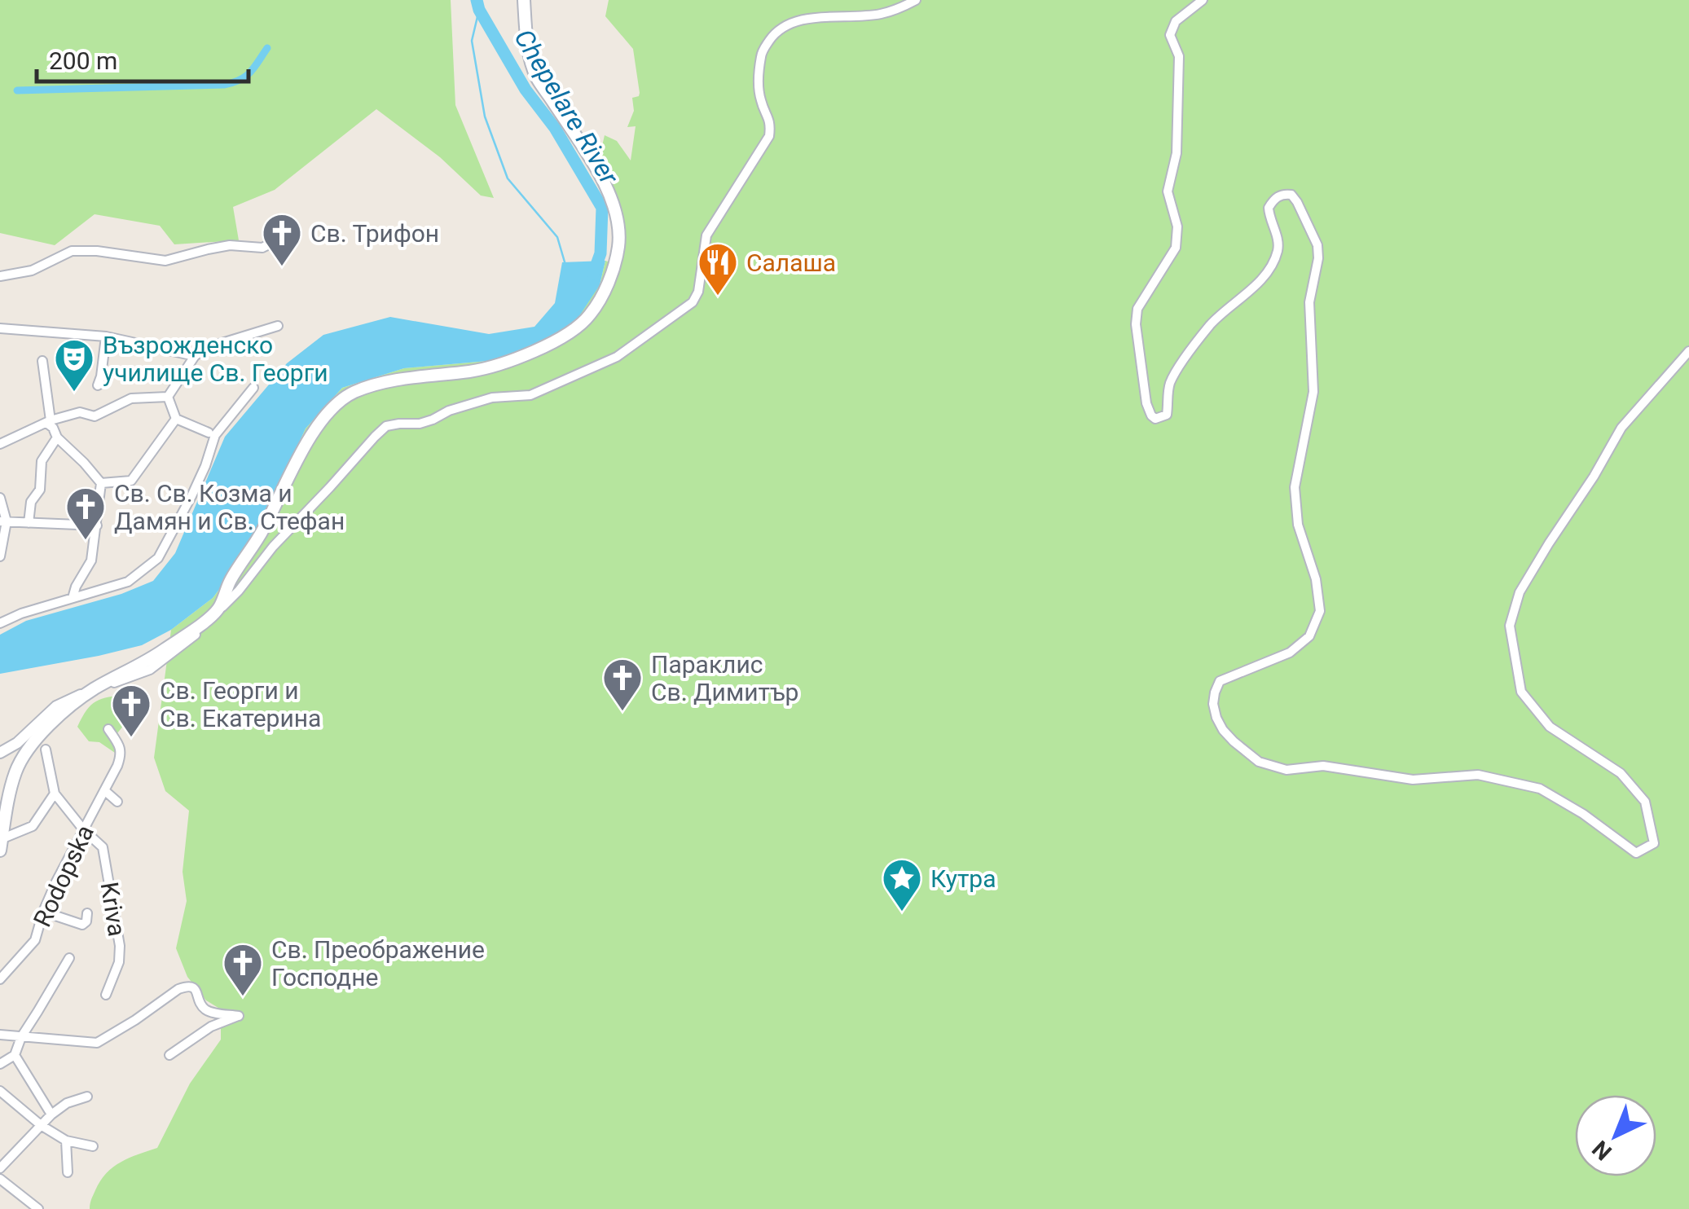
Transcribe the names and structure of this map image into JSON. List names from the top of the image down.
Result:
{
  "streets": {
    "street": ["Rodopska", "Kriva"]
  },
  "crossings": [
    ["Rodopska", "Kriva"]
  ],
  "water": ["Chepelare River"],
  "places": {
    "church": [
      "Св. Трифон",
      "Св. Св. Козма и Дамян и Св. Стефан",
      "Параклис Св. Димитър",
      "Св. Георги и Св. Екатерина",
      "Св. Преображение Господне"
    ],
    "restaurant": ["Салаша"],
    "theatre": ["Възрожденско училище Св. Георги"],
    "place": ["Кутра"]
  },
  "scale_bar": "200 m",
  "north": "bottom left"
}
